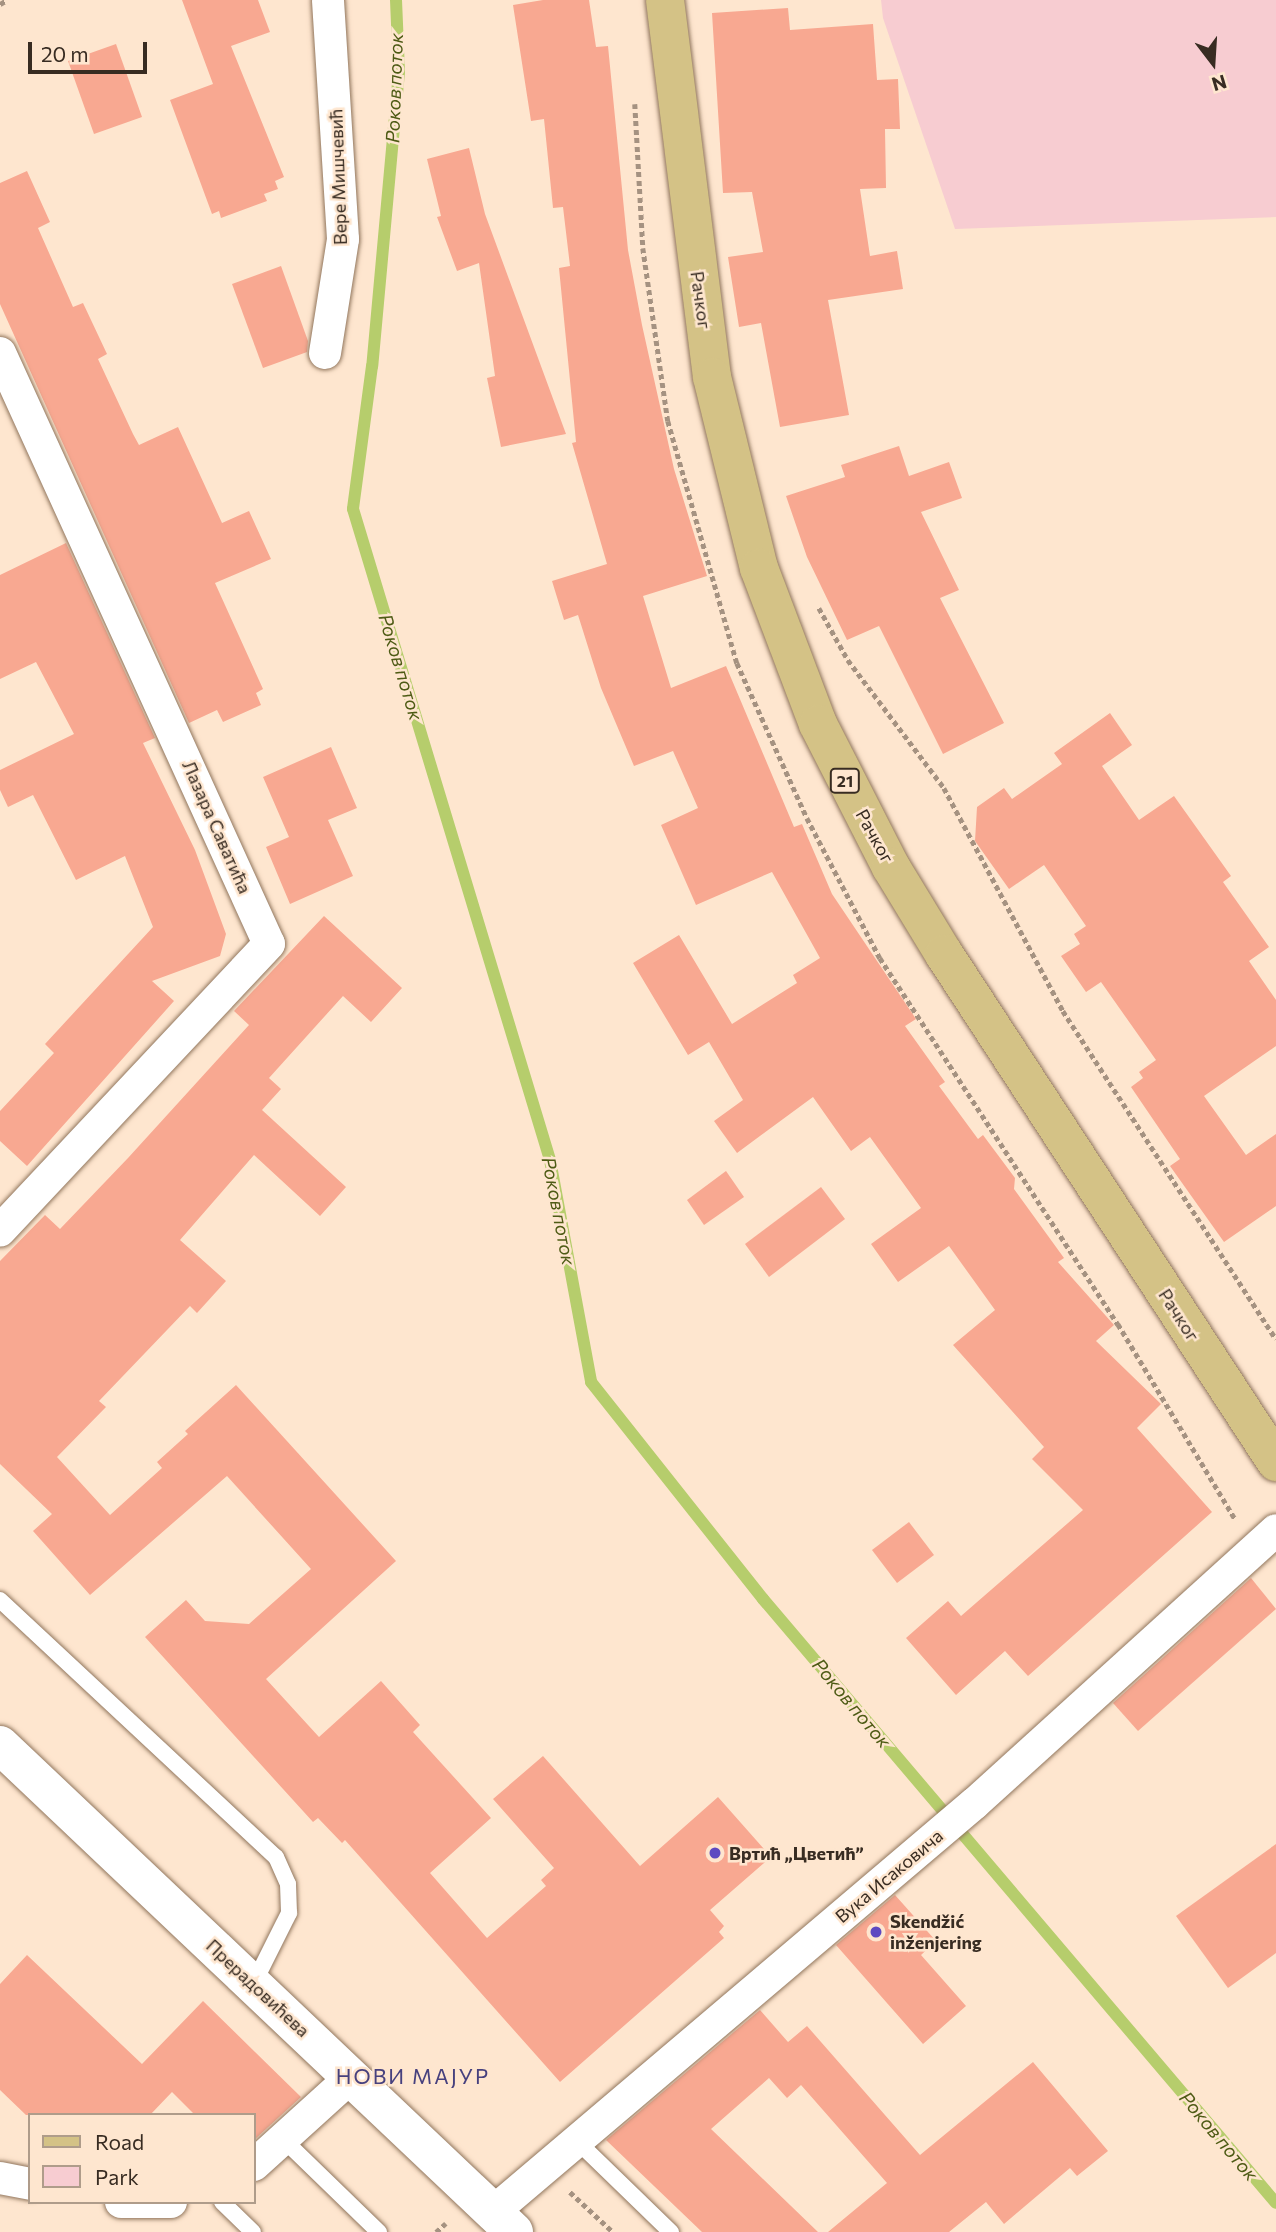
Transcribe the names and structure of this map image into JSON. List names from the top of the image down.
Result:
{
  "streets": {
    "main road": ["Рачког", "21", "Прерадовићева"],
    "street": ["Вере Мишчевић", "Лазара Саватића", "Вука Исаковича"]
  },
  "crossings": [
    ["Вука Исаковича", "Прерадовићева"]
  ],
  "districts": ["НОВИ МАЈУР"],
  "water": ["Роков поток"],
  "places": ["Вртић „Цветић”", "Skendžić inženjering"],
  "legend": ["Road", "Park"],
  "scale_bar": "20 m",
  "north": "bottom"
}
